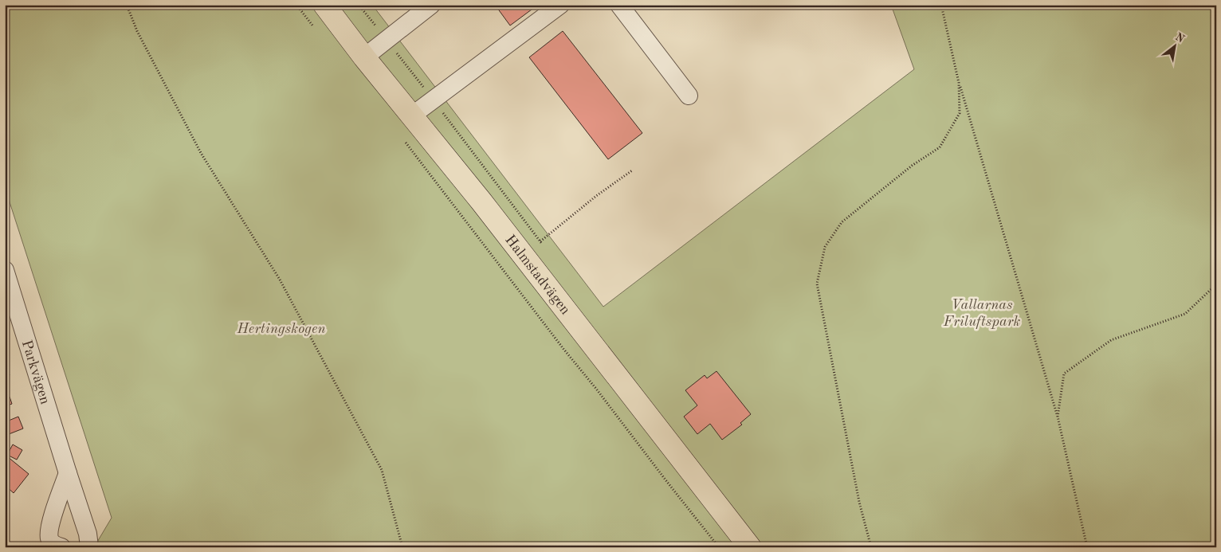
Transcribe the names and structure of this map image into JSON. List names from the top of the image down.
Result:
{
  "streets": {
    "main road": ["Halmstadvägen"],
    "street": ["Parkvägen"]
  },
  "parks": ["Vallarnas Friluftspark", "Hertingskogen"],
  "north": "top right"
}
